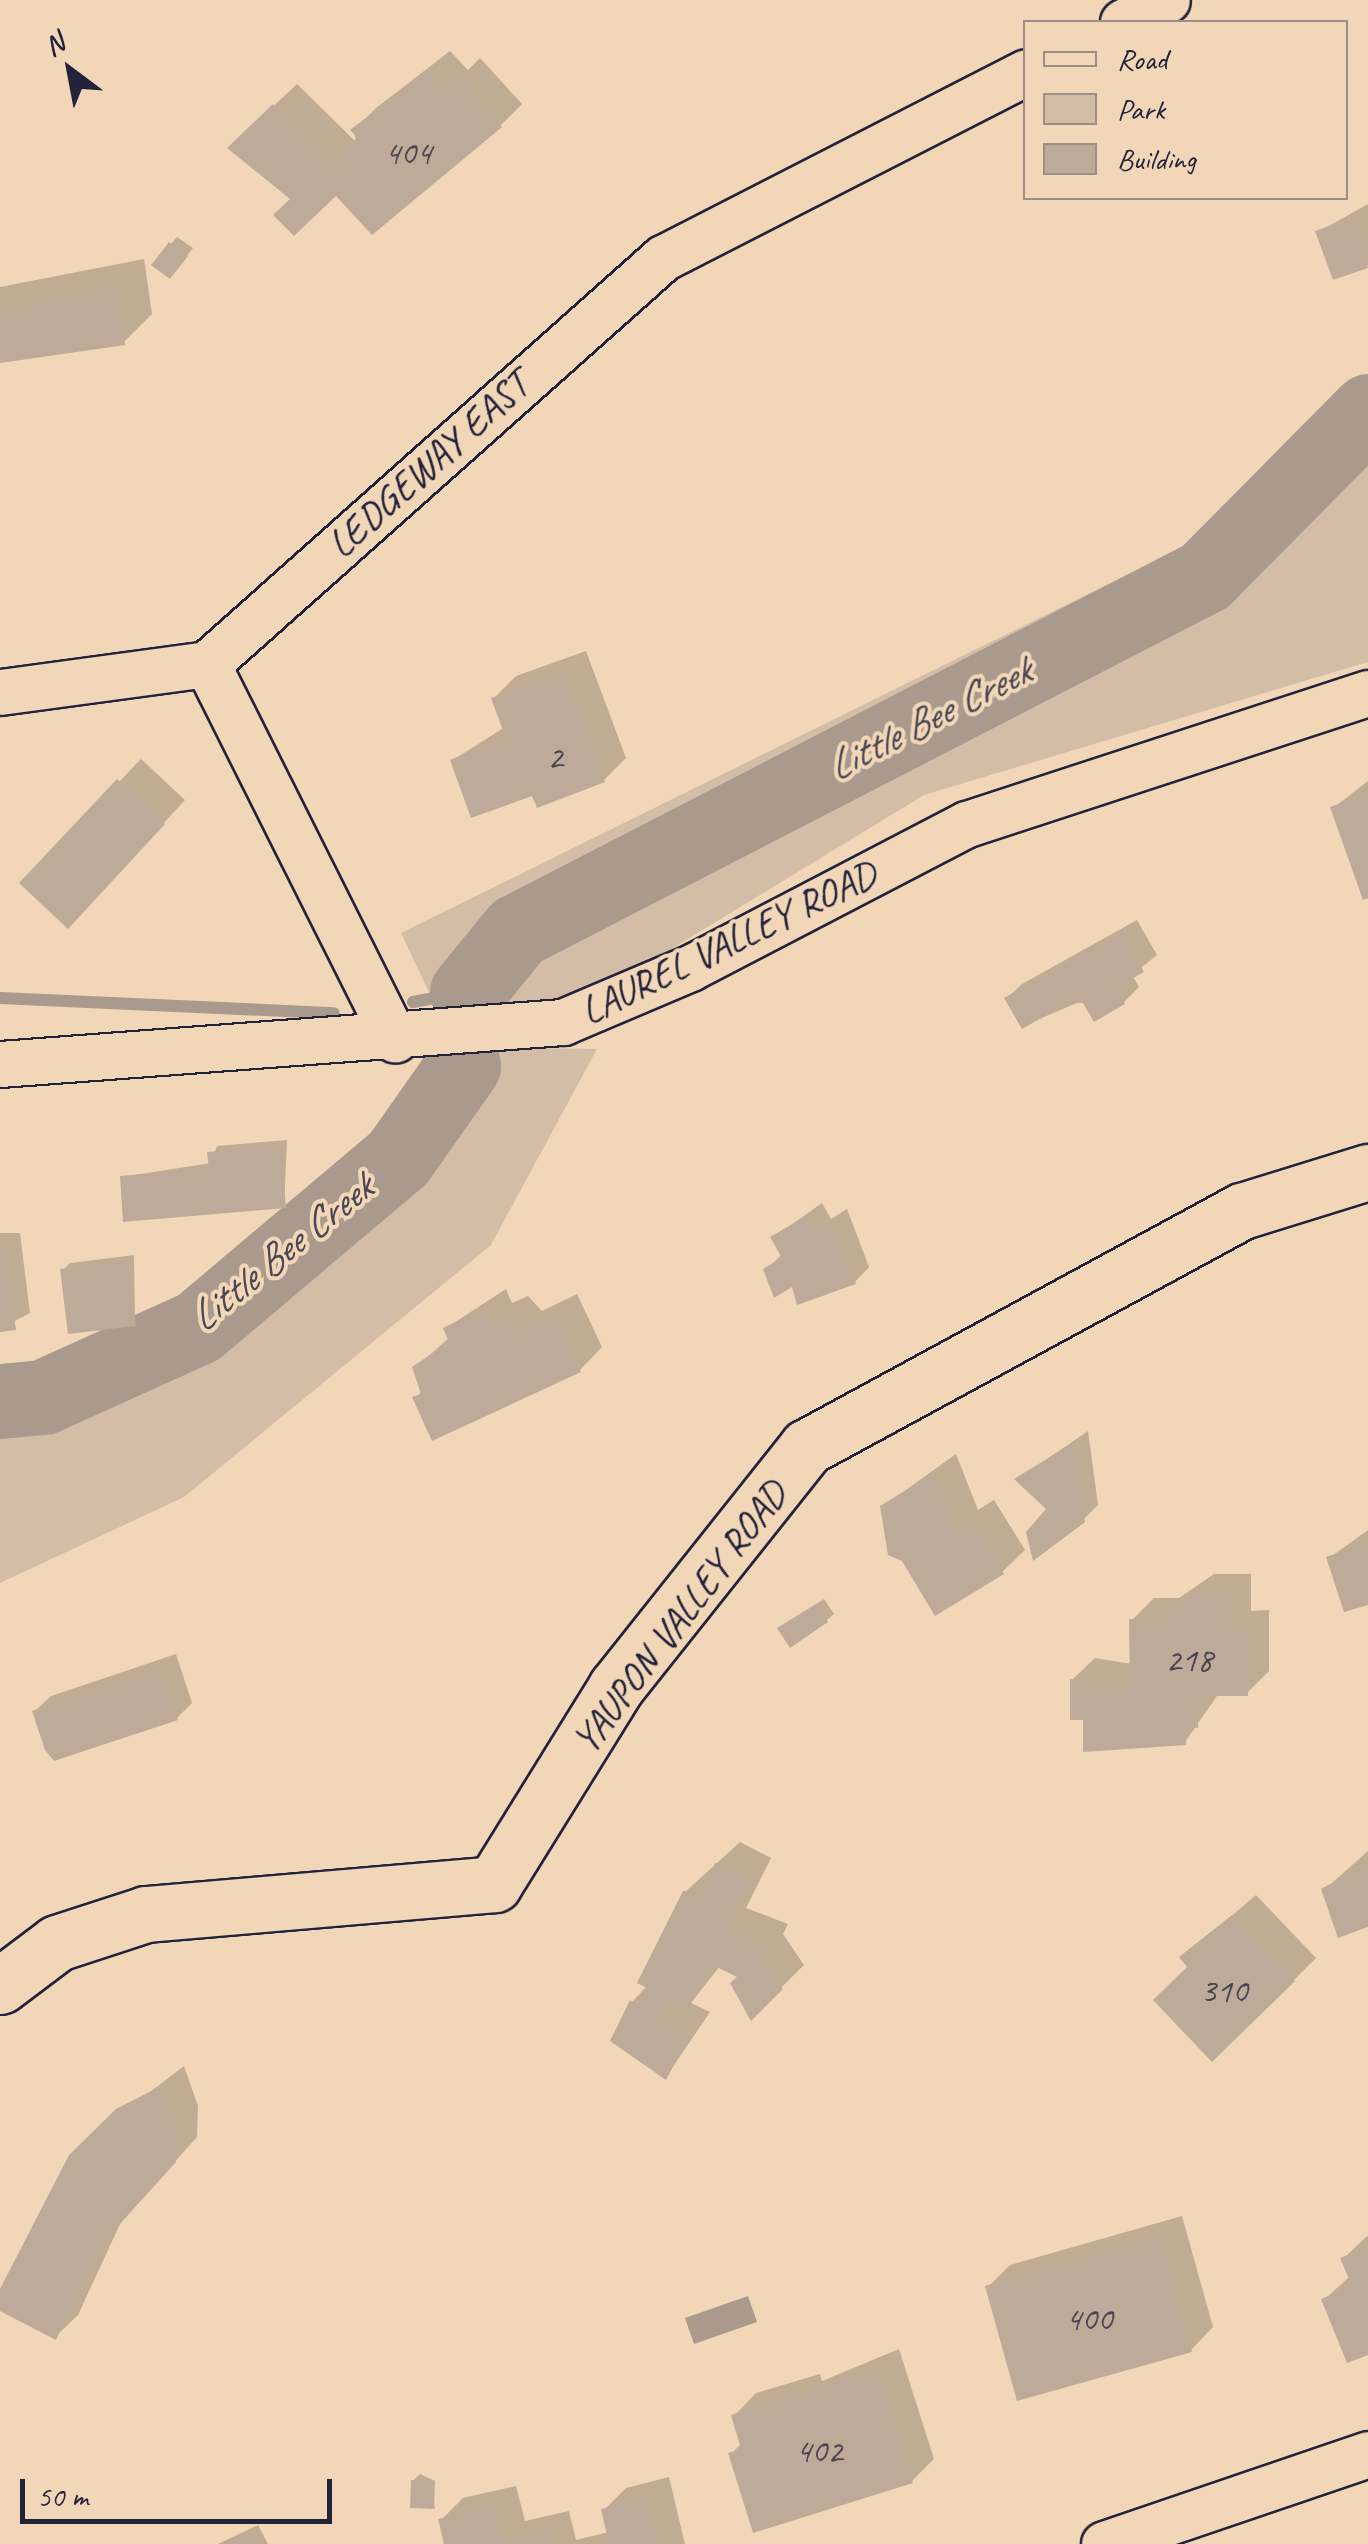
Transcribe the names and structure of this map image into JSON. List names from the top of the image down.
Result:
{
  "streets": {
    "street": ["LEDGEWAY EAST", "LAUREL VALLEY ROAD", "YAUPON VALLEY ROAD"]
  },
  "water": ["Little Bee Creek"],
  "house_numbers": [
    "404",
    "2",
    "218",
    "310",
    "400",
    "402"
  ],
  "legend": ["Road", "Park", "Building"],
  "scale_bar": "50 m",
  "north": "top left"
}
